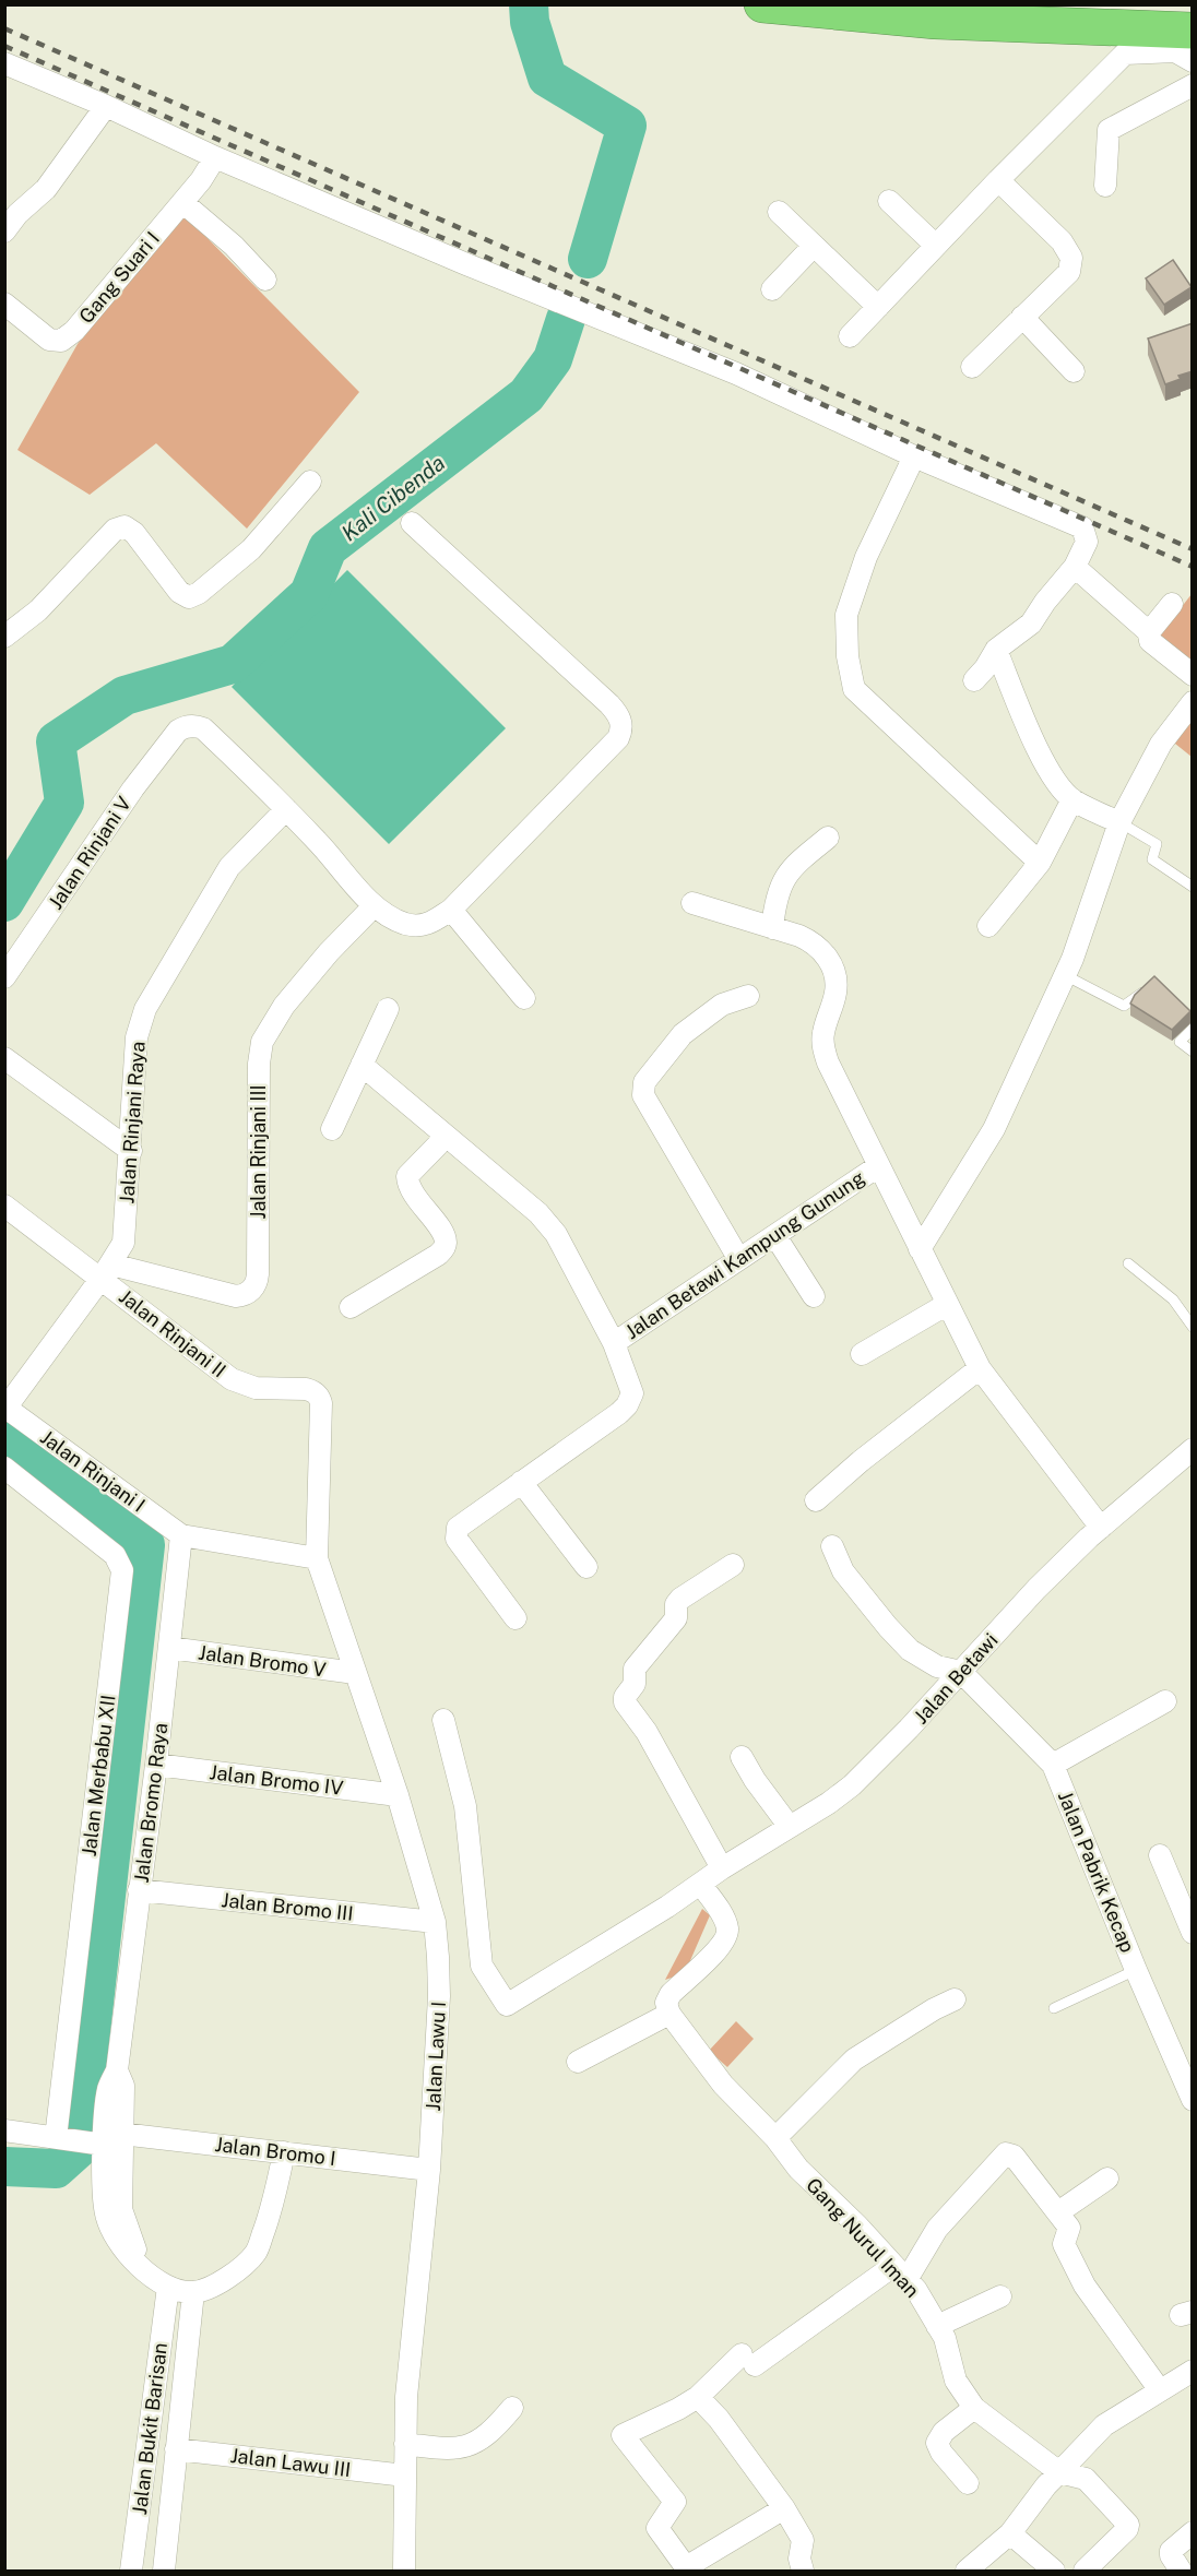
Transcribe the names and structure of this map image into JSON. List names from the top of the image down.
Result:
{
  "streets": {
    "street": [
      "Gang Suari I",
      "Jalan Rinjani V",
      "Jalan Rinjani Raya",
      "Jalan Rinjani III",
      "Jalan Betawi Kampung Gunung",
      "Jalan Rinjani II",
      "Jalan Rinjani I",
      "Jalan Bromo V",
      "Jalan Betawi",
      "Jalan Merbabu XII",
      "Jalan Bromo IV",
      "Jalan Bromo Raya",
      "Jalan Pabrik Kecap",
      "Jalan Bromo III",
      "Jalan Lawu I",
      "Jalan Bromo I",
      "Gang Nurul Iman",
      "Jalan Bukit Barisan",
      "Jalan Lawu III"
    ]
  },
  "crossings": [
    ["Jalan Rinjani V", "Jalan Rinjani Raya"],
    ["Jalan Rinjani Raya", "Jalan Rinjani III"],
    ["Jalan Rinjani Raya", "Jalan Rinjani II"],
    ["Jalan Rinjani Raya", "Jalan Rinjani I"],
    ["Jalan Rinjani III", "Jalan Rinjani II"],
    ["Jalan Betawi Kampung Gunung", "Jalan Betawi"],
    ["Jalan Rinjani II", "Jalan Lawu I"],
    ["Jalan Rinjani I", "Jalan Bromo Raya"],
    ["Jalan Bromo V", "Jalan Bromo Raya"],
    ["Jalan Bromo V", "Jalan Lawu I"],
    ["Jalan Betawi", "Jalan Pabrik Kecap"],
    ["Jalan Merbabu XII", "Jalan Bromo I"],
    ["Jalan Bromo IV", "Jalan Bromo Raya"],
    ["Jalan Bromo IV", "Jalan Lawu I"],
    ["Jalan Bromo Raya", "Jalan Bromo III"],
    ["Jalan Bromo Raya", "Jalan Bromo I"],
    ["Jalan Bromo Raya", "Jalan Bukit Barisan"],
    ["Jalan Bromo III", "Jalan Lawu I"],
    ["Jalan Lawu I", "Jalan Bromo I"],
    ["Jalan Lawu I", "Jalan Lawu III"],
    ["Jalan Bukit Barisan", "Jalan Lawu III"]
  ],
  "water": ["Kali Cibenda"]
}
